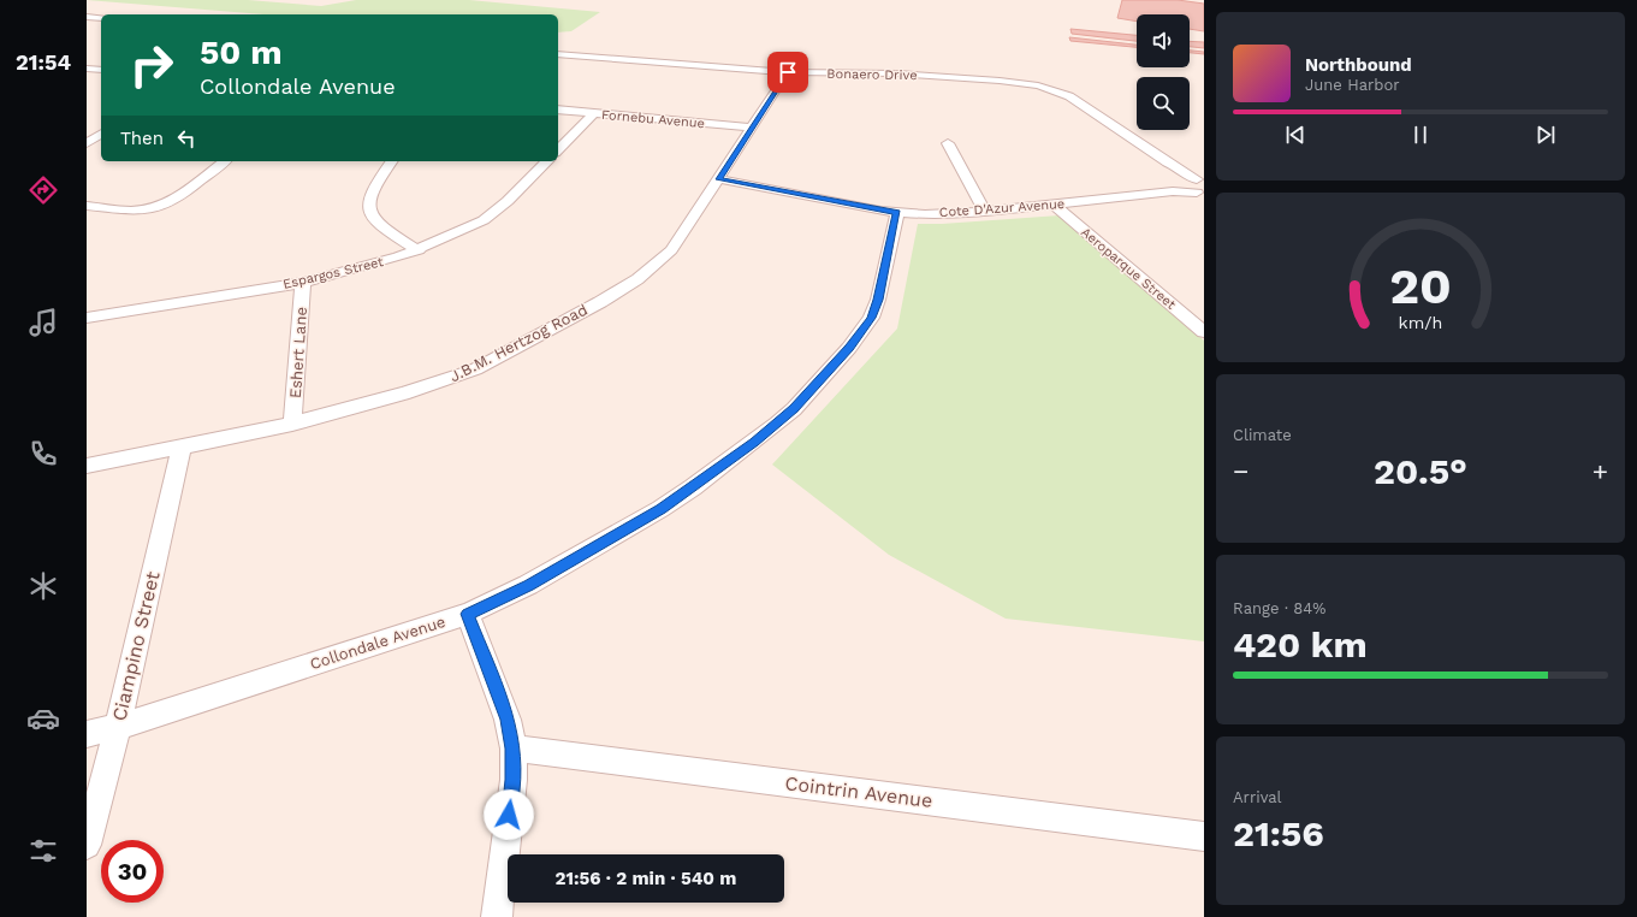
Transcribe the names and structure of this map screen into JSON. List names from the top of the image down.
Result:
{
  "streets": {
    "street": [
      "Bonaero Drive",
      "Fornebu Avenue",
      "Cote D'Azur Avenue",
      "Aeroparque Street",
      "Espargos Street",
      "J.B.M. Hertzog Road",
      "Eshert Lane",
      "Collondale Avenue",
      "Ciampino Street",
      "Cointrin Avenue"
    ]
  },
  "crossings": [
    ["Bonaero Drive", "Cote D'Azur Avenue"],
    ["Bonaero Drive", "J.B.M. Hertzog Road"],
    ["Fornebu Avenue", "J.B.M. Hertzog Road"],
    ["Cote D'Azur Avenue", "Aeroparque Street"],
    ["Cote D'Azur Avenue", "J.B.M. Hertzog Road"],
    ["Cote D'Azur Avenue", "Collondale Avenue"],
    ["Espargos Street", "Eshert Lane"],
    ["J.B.M. Hertzog Road", "Eshert Lane"],
    ["J.B.M. Hertzog Road", "Ciampino Street"],
    ["Collondale Avenue", "Ciampino Street"]
  ],
  "page": {
    "tabs": "21:54",
    "turn": ["50 m", "Collondale Avenue"],
    "song": ["Northbound", "June Harbor"],
    "then": "Then",
    "tile": [
      "Climate",
      ["Range · 84%", "420 km"],
      ["Arrival", "21:56"]
    ],
    "heat": ["−", "20.5°", "+"],
    "limit": "30",
    "trip": "21:56 · 2 min · 540 m",
    "gauge": ["20", "km/h"]
  }
}
